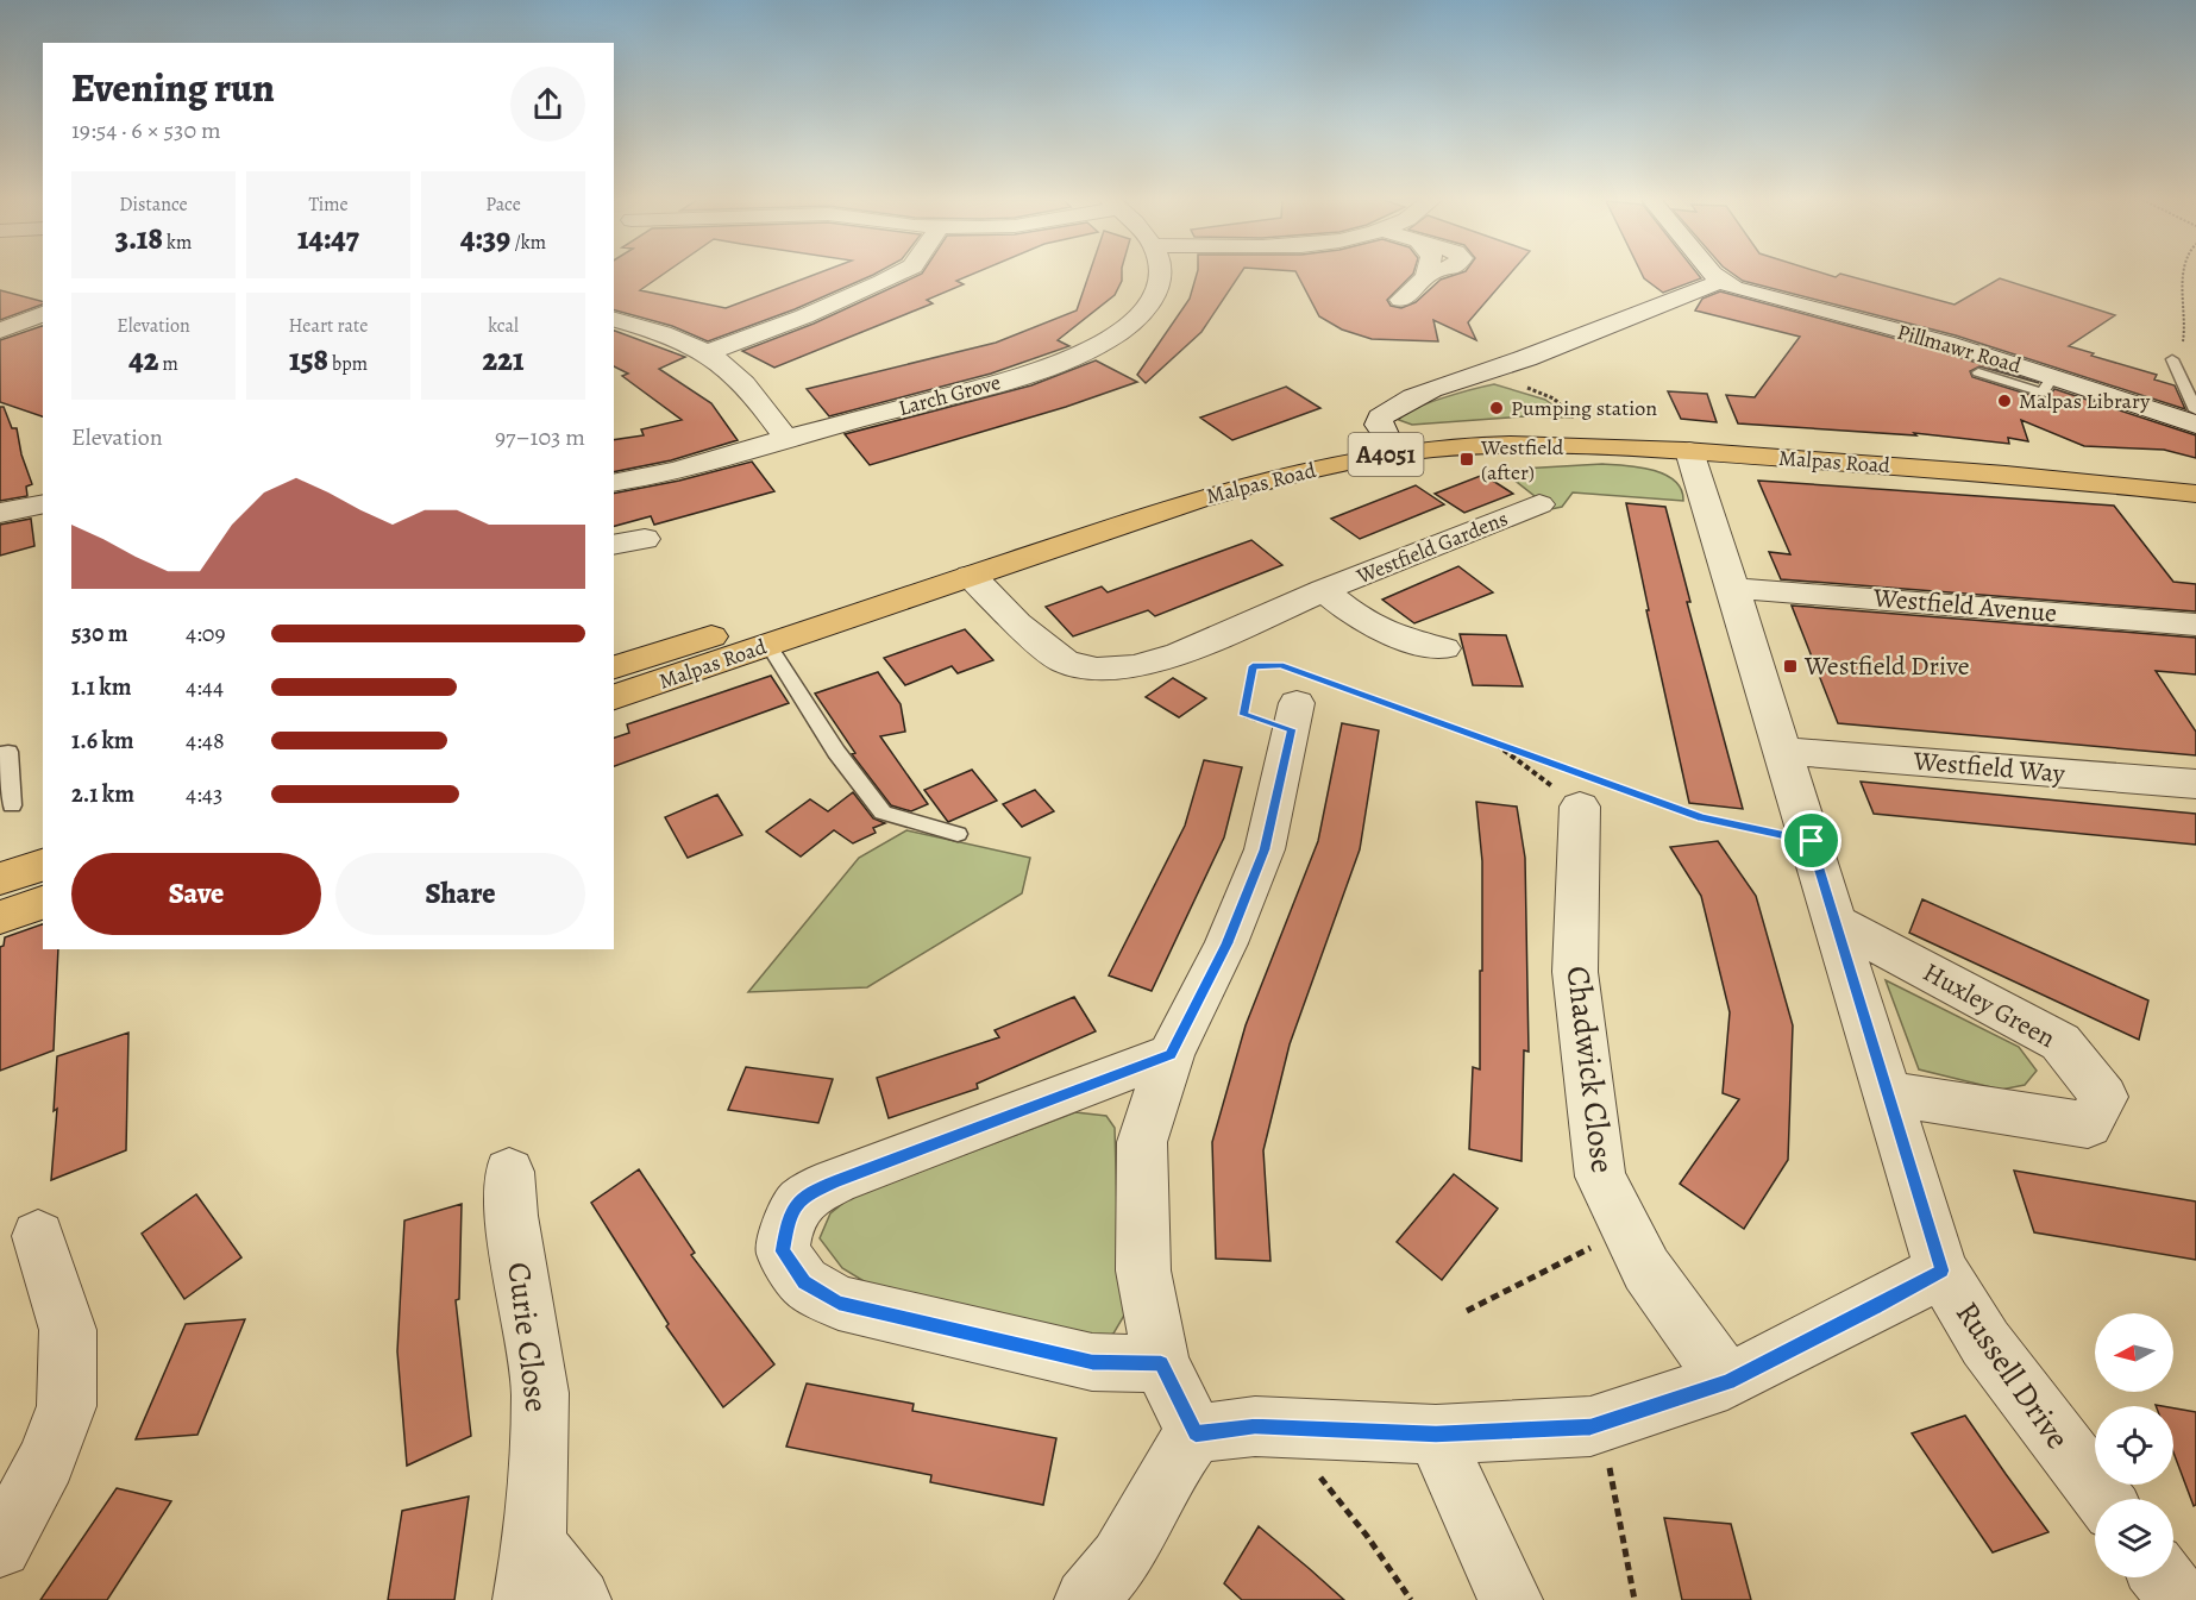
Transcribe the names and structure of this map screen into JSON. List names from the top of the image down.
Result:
{
  "streets": {
    "main road": ["A4051", "Malpas Road"],
    "street": [
      "Pillmawr Road",
      "Larch Grove",
      "Westfield Gardens",
      "Westfield Avenue",
      "Westfield Way",
      "Huxley Green",
      "Chadwick Close",
      "Curie Close",
      "Russell Drive"
    ]
  },
  "crossings": [
    ["Malpas Road", "Westfield Gardens"]
  ],
  "places": {
    "other": ["Malpas Library", "Pumping station"],
    "transit": ["Westfield (after)", "Westfield Drive"]
  },
  "north": "left",
  "page": {
    "heading": ["Evening run", "19:54 · 6 × 530 m"],
    "stats": [
      ["Distance", "3.18 km"],
      ["Time", "14:47"],
      ["Pace", "4:39 /km"],
      ["Elevation", "42 m"],
      ["Heart rate", "158 bpm"],
      ["kcal", "221"]
    ],
    "chart": ["Elevation", "97–103 m"],
    "list": [
      {
        "name": "530 m",
        "note": "4:09"
      },
      {
        "name": "1.1 km",
        "note": "4:44"
      },
      {
        "name": "1.6 km",
        "note": "4:48"
      },
      {
        "name": "2.1 km",
        "note": "4:43"
      }
    ],
    "buttons": ["Save", "Share"]
  }
}
